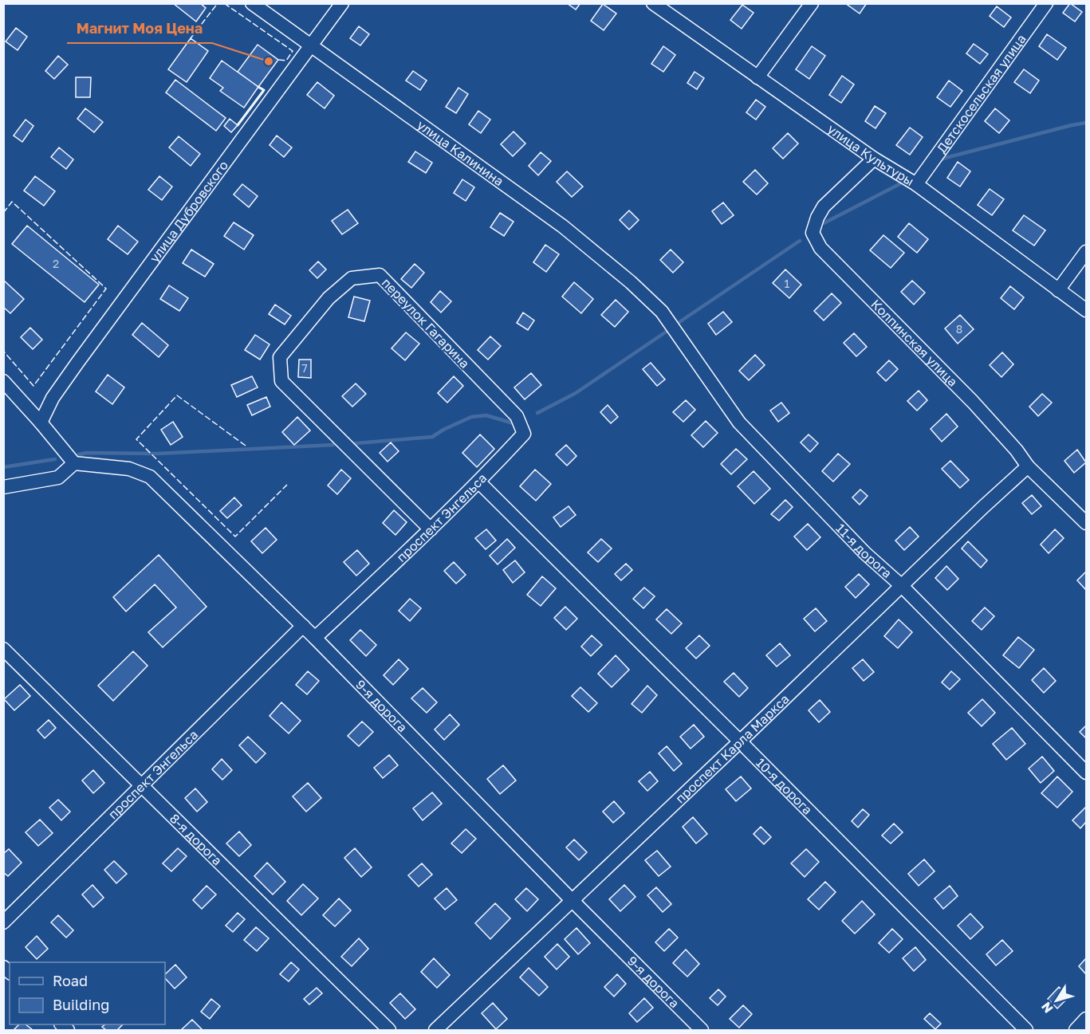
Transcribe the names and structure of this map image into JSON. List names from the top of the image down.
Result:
{
  "streets": {
    "street": [
      "Детскосельская улица",
      "улица Калинина",
      "улица Культуры",
      "улица Дубровского",
      "переулок Гагарина",
      "Колпинская улица",
      "проспект Энгельса",
      "11-я дорога",
      "9-я дорога",
      "проспект Карла Маркса",
      "10-я дорога",
      "8-я дорога"
    ]
  },
  "crossings": [
    ["Детскосельская улица", "улица Культуры"],
    ["улица Калинина", "улица Дубровского"],
    ["улица Калинина", "11-я дорога"],
    ["улица Культуры", "Колпинская улица"],
    ["переулок Гагарина", "проспект Энгельса"],
    ["Колпинская улица", "проспект Карла Маркса"],
    ["проспект Энгельса", "9-я дорога"],
    ["проспект Энгельса", "10-я дорога"],
    ["проспект Энгельса", "8-я дорога"],
    ["11-я дорога", "проспект Карла Маркса"],
    ["9-я дорога", "проспект Карла Маркса"],
    ["проспект Карла Маркса", "10-я дорога"]
  ],
  "places": ["Магнит Моя Цена"],
  "house_numbers": [
    "2",
    "1",
    "8",
    "7"
  ],
  "legend": ["Road", "Building"],
  "north": "bottom left"
}
